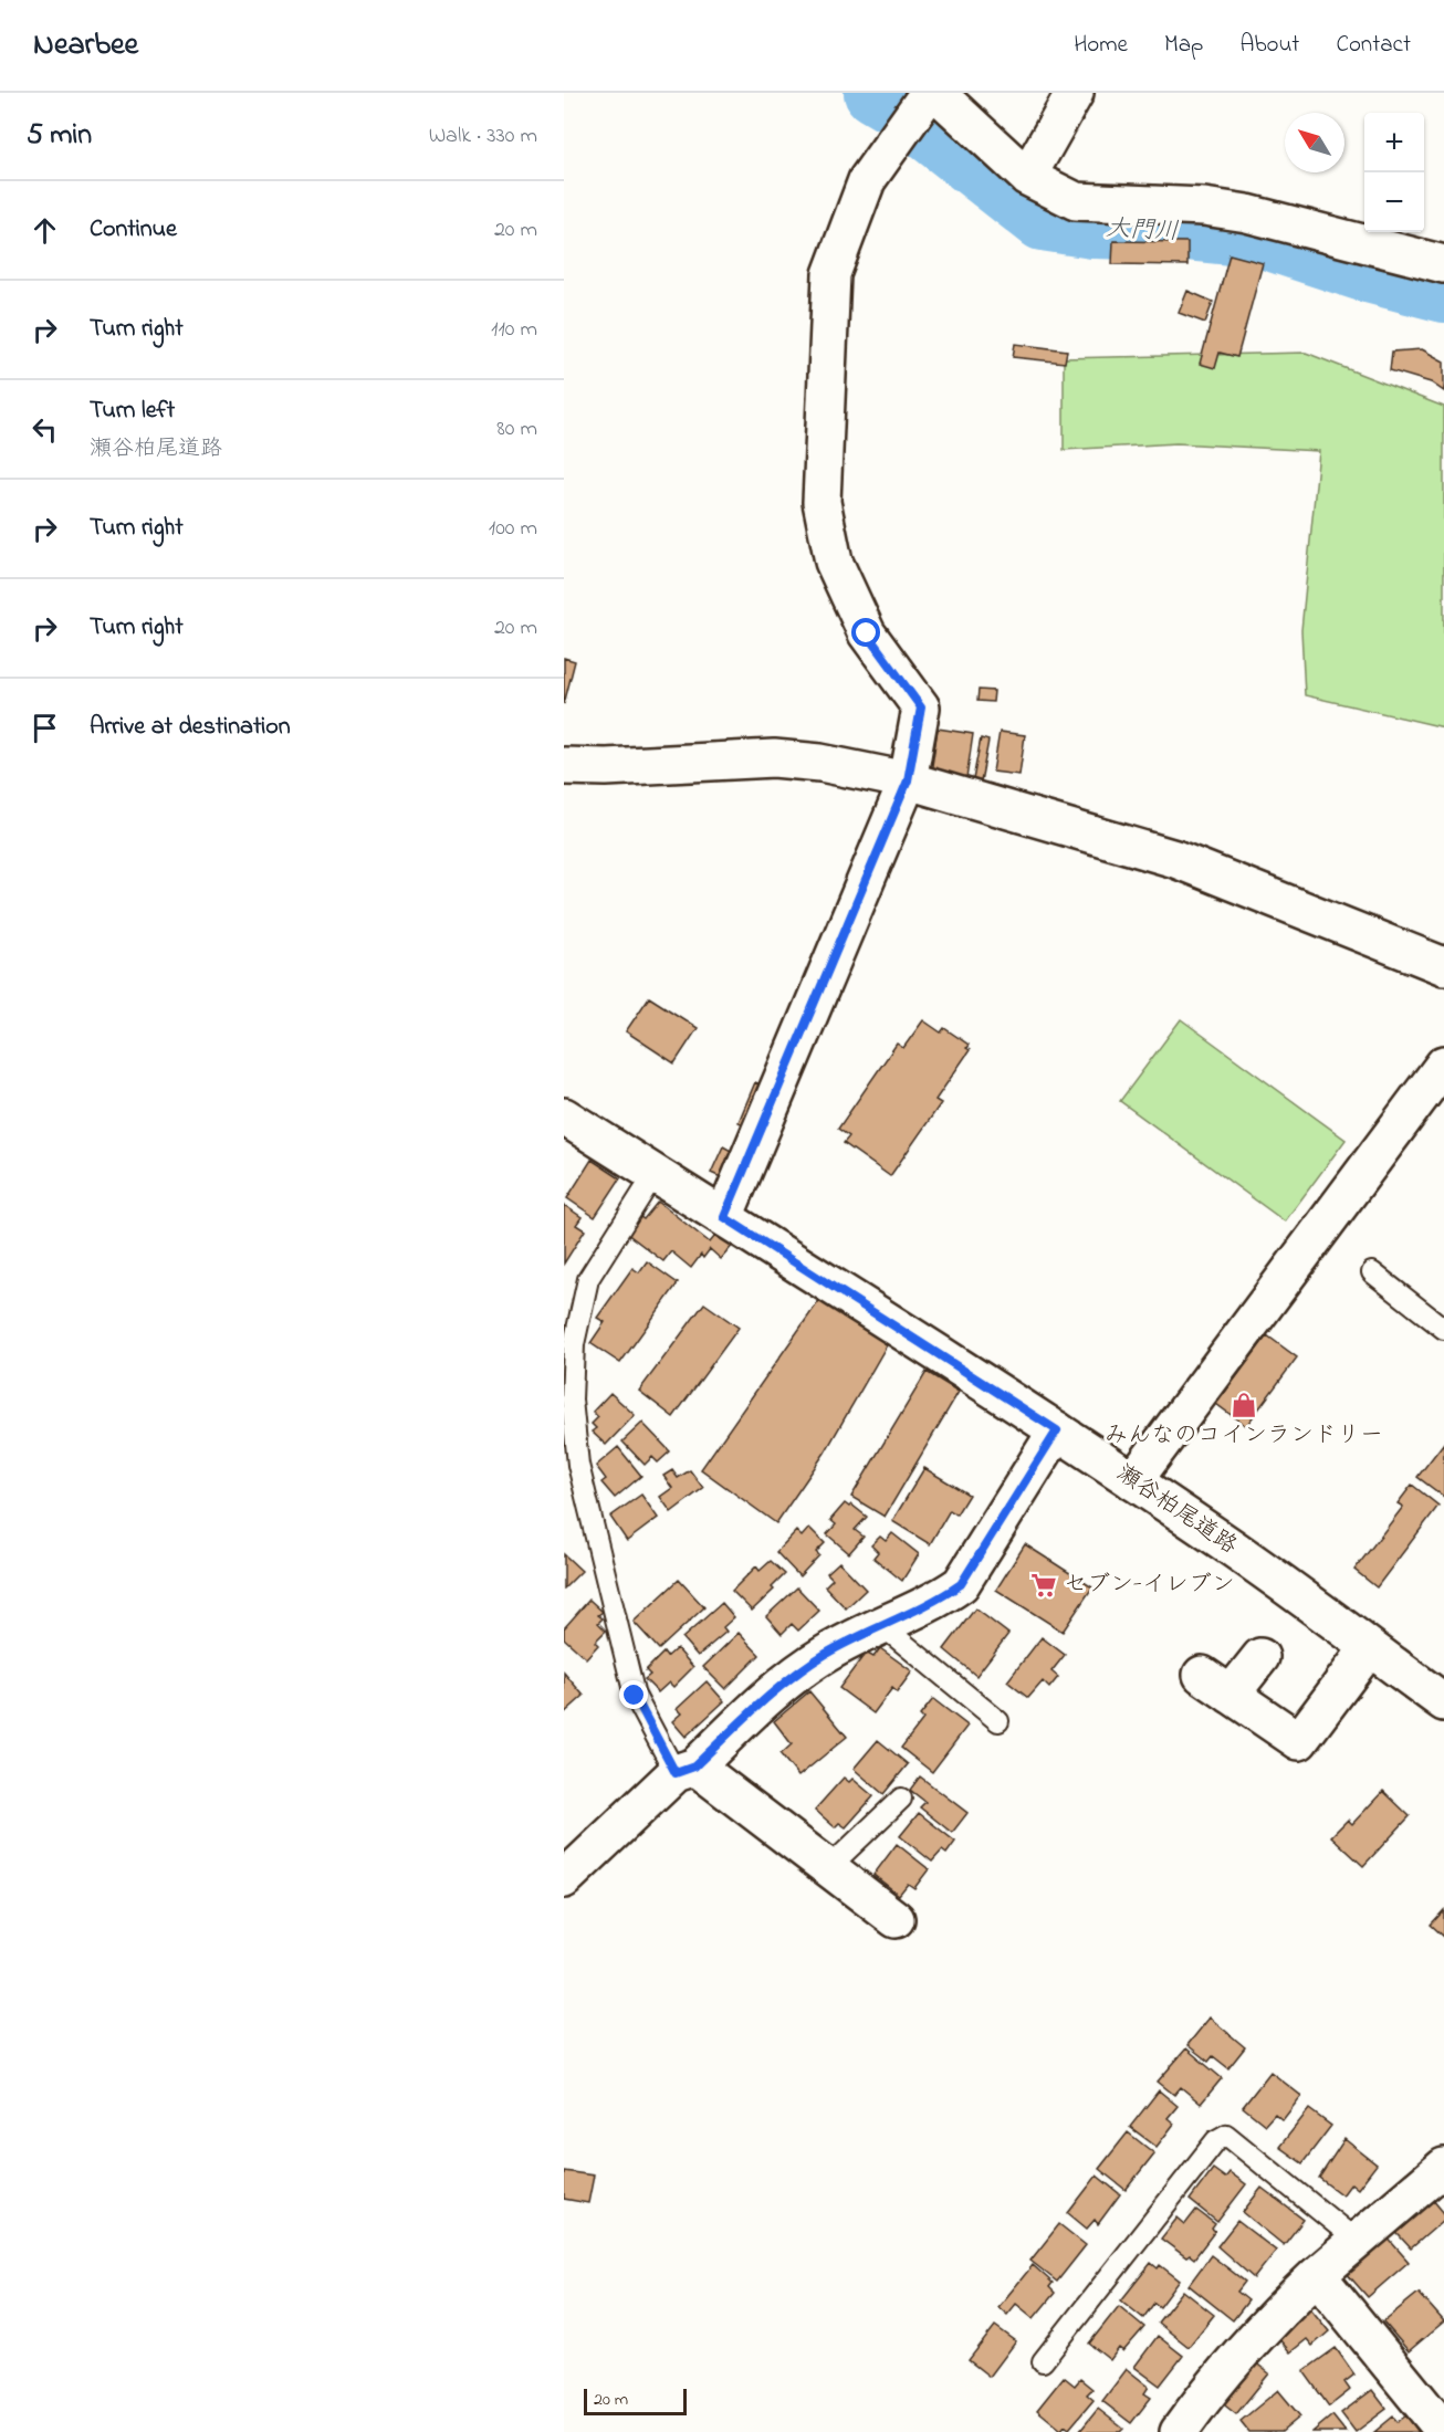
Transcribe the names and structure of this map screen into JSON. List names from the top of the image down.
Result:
{
  "streets": {
    "street": ["瀬谷柏尾道路"]
  },
  "water": ["大門川"],
  "places": {
    "shop": ["みんなのコインランドリー"],
    "supermarket": ["セブン-イレブン"]
  },
  "scale_bar": "20 m",
  "north": "top left",
  "page": {
    "header": "Nearbee",
    "nav": [
      "Home",
      "Map",
      "About",
      "Contact"
    ],
    "heading": ["5 min", "Walk · 330 m"],
    "map_buttons": ["+", "−"],
    "list": [
      ["Continue", "20 m"],
      ["Turn right", "110 m"],
      ["Turn left", "瀬谷柏尾道路", "80 m"],
      ["Turn right", "100 m"],
      ["Turn right", "20 m"],
      "Arrive at destination"
    ],
    "scale": "20 m"
  }
}
